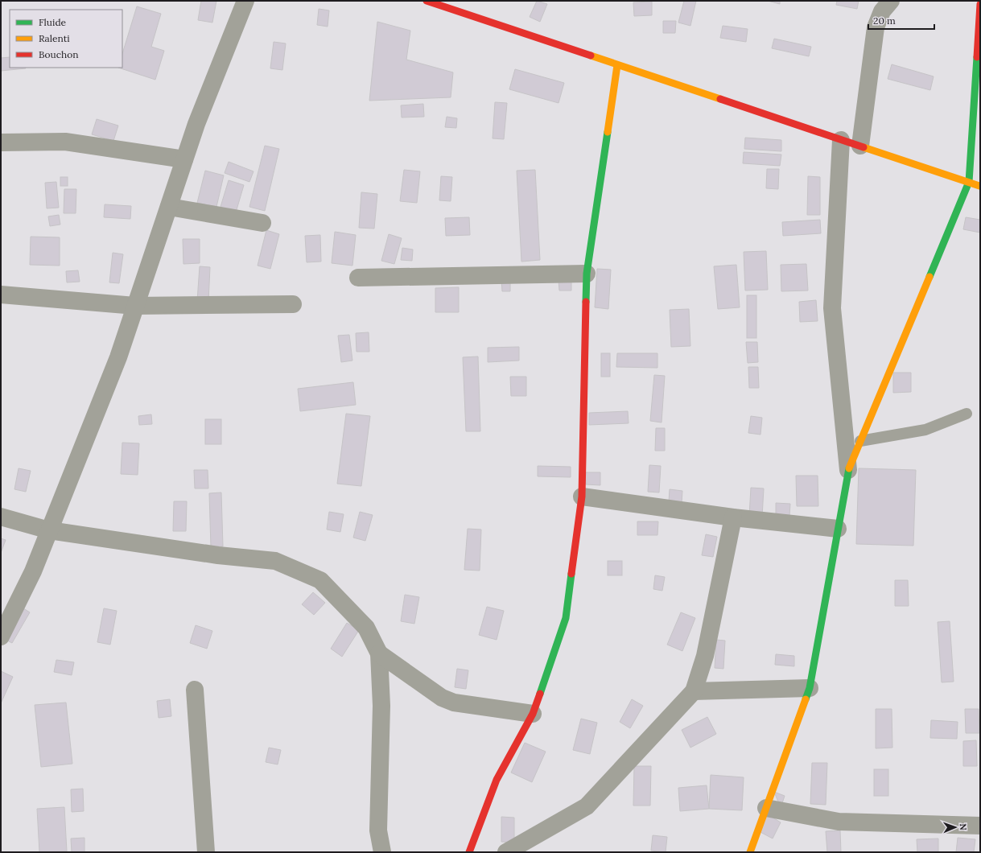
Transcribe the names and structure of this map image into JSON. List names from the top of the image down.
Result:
{
  "legend": ["Fluide", "Ralenti", "Bouchon"],
  "scale_bar": "20 m",
  "north": "right"
}
